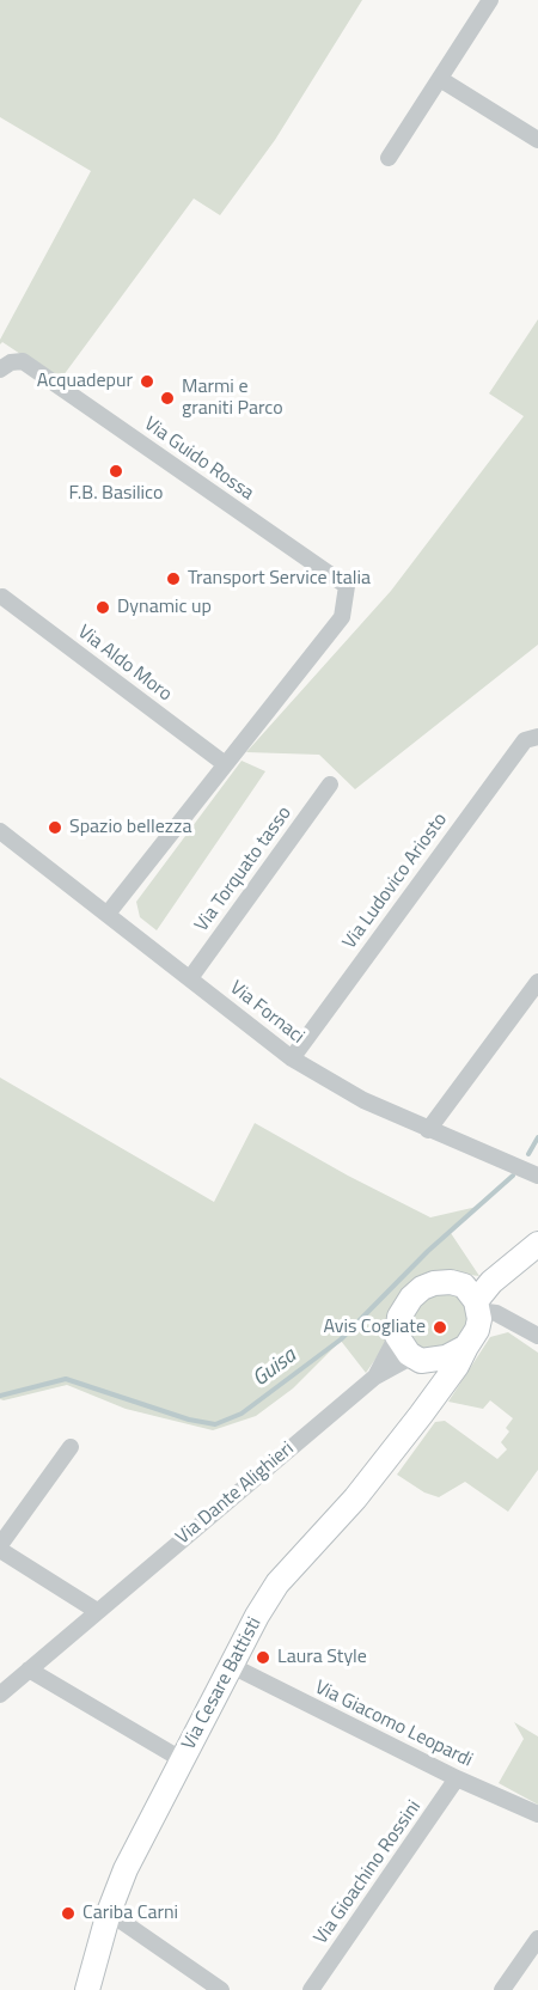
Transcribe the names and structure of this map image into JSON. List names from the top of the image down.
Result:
{
  "streets": {
    "street": [
      "Via Guido Rossa",
      "Via Aldo Moro",
      "Via Torquato tasso",
      "Via Ludovico Ariosto",
      "Via Fornaci",
      "Via Dante Alighieri",
      "Via Cesare Battisti",
      "Via Giacomo Leopardi",
      "Via Gioachino Rossini"
    ]
  },
  "crossings": [
    ["Via Guido Rossa", "Via Aldo Moro"],
    ["Via Torquato tasso", "Via Fornaci"],
    ["Via Ludovico Ariosto", "Via Fornaci"],
    ["Via Dante Alighieri", "Via Cesare Battisti"],
    ["Via Cesare Battisti", "Via Giacomo Leopardi"],
    ["Via Giacomo Leopardi", "Via Gioachino Rossini"]
  ],
  "water": ["Guisa"],
  "places": [
    "Acquadepur",
    "Marmi e graniti Parco",
    "F.B. Basilico",
    "Transport Service Italia",
    "Dynamic up",
    "Spazio bellezza",
    "Avis Cogliate",
    "Laura Style",
    "Cariba Carni"
  ]
}
